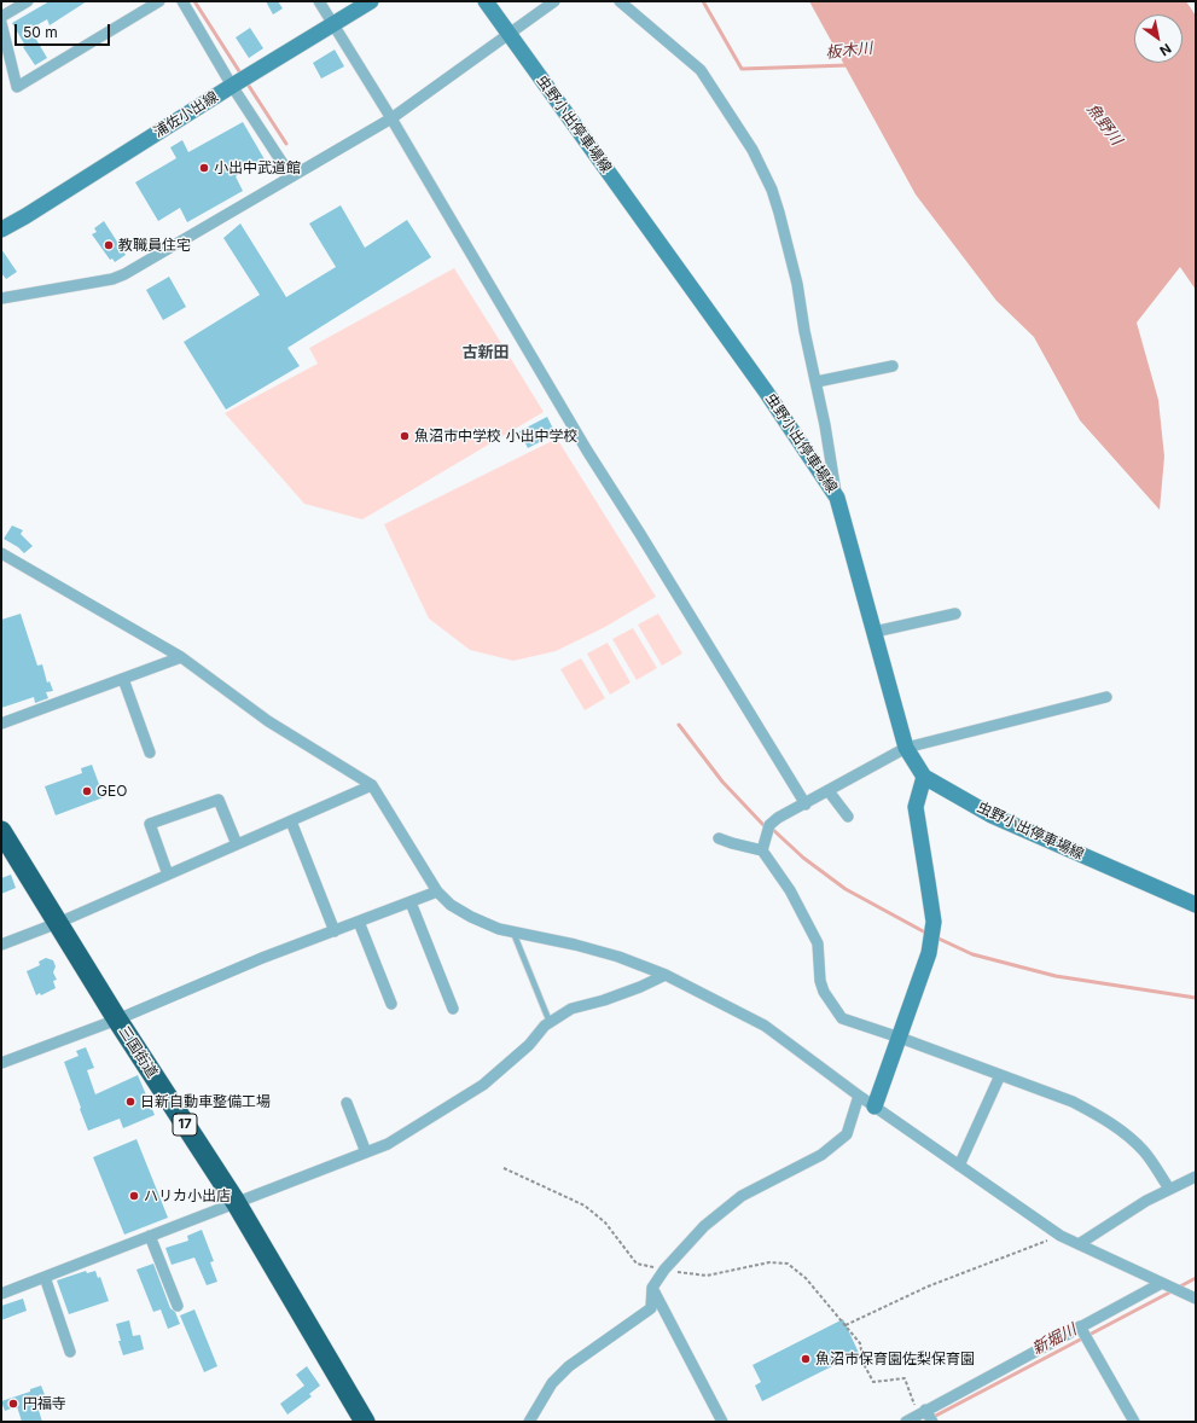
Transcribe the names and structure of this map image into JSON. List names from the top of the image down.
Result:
{
  "streets": {
    "highway": ["三国街道", "17"],
    "main road": ["浦佐小出線", "虫野小出停車場線"]
  },
  "districts": ["古新田"],
  "water": ["板木川", "魚野川", "新堀川"],
  "places": [
    "小出中武道館",
    "教職員住宅",
    "魚沼市中学校 小出中学校",
    "GEO",
    "日新自動車整備工場",
    "ハリカ小出店",
    "魚沼市保育園佐梨保育園",
    "円福寺"
  ],
  "scale_bar": "50 m",
  "north": "bottom right"
}
